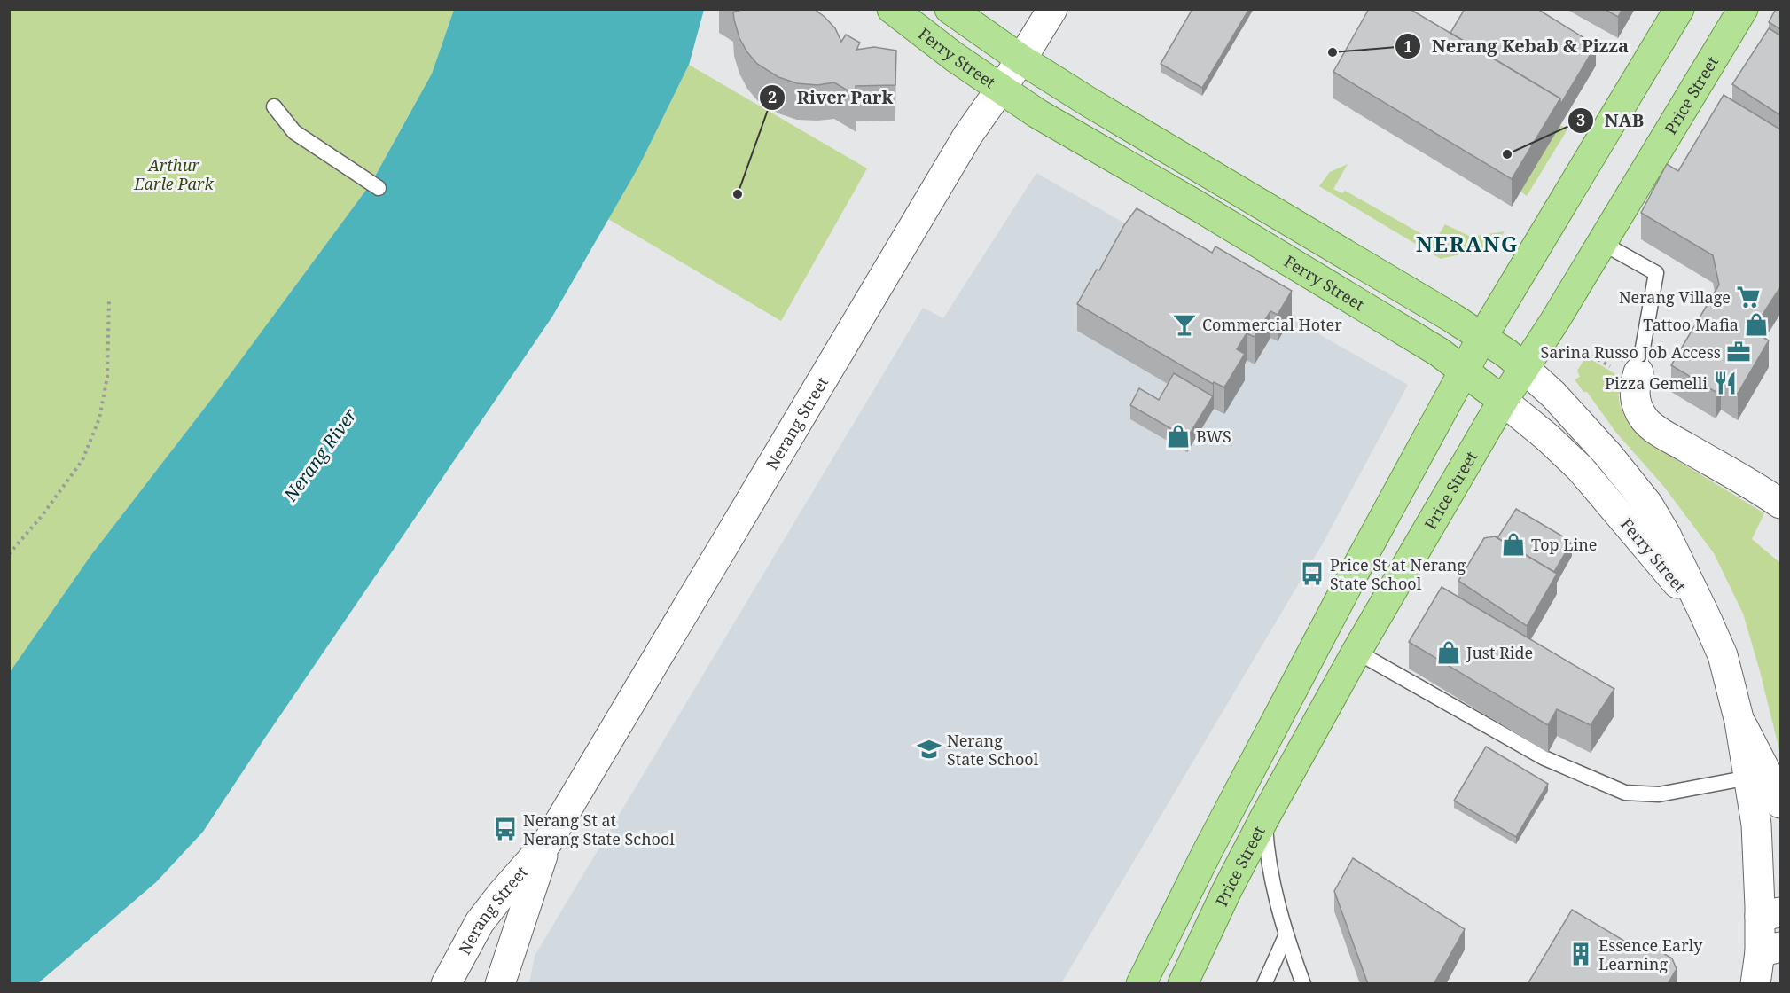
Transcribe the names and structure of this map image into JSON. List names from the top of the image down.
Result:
{
  "streets": {
    "main road": ["Ferry Street", "Price Street"],
    "street": ["Nerang Street"]
  },
  "crossings": [
    ["Ferry Street", "Price Street"],
    ["Ferry Street", "Nerang Street"]
  ],
  "districts": ["NERANG"],
  "water": ["Nerang River"],
  "parks": ["Arthur Earle Park"],
  "places": {
    "other": ["Nerang Kebab & Pizza", "NAB", "River Park"],
    "supermarket": ["Nerang Village"],
    "bar": ["Commercial Hoter"],
    "shop": [
      "Tattoo Mafia",
      "BWS",
      "Top Line",
      "Just Ride"
    ],
    "office": ["Sarina Russo Job Access"],
    "restaurant": ["Pizza Gemelli"],
    "bus stop": ["Price St at Nerang State School", "Nerang St at Nerang State School"],
    "school or university": ["Nerang State School"],
    "building": ["Essence Early Learning"]
  }
}
